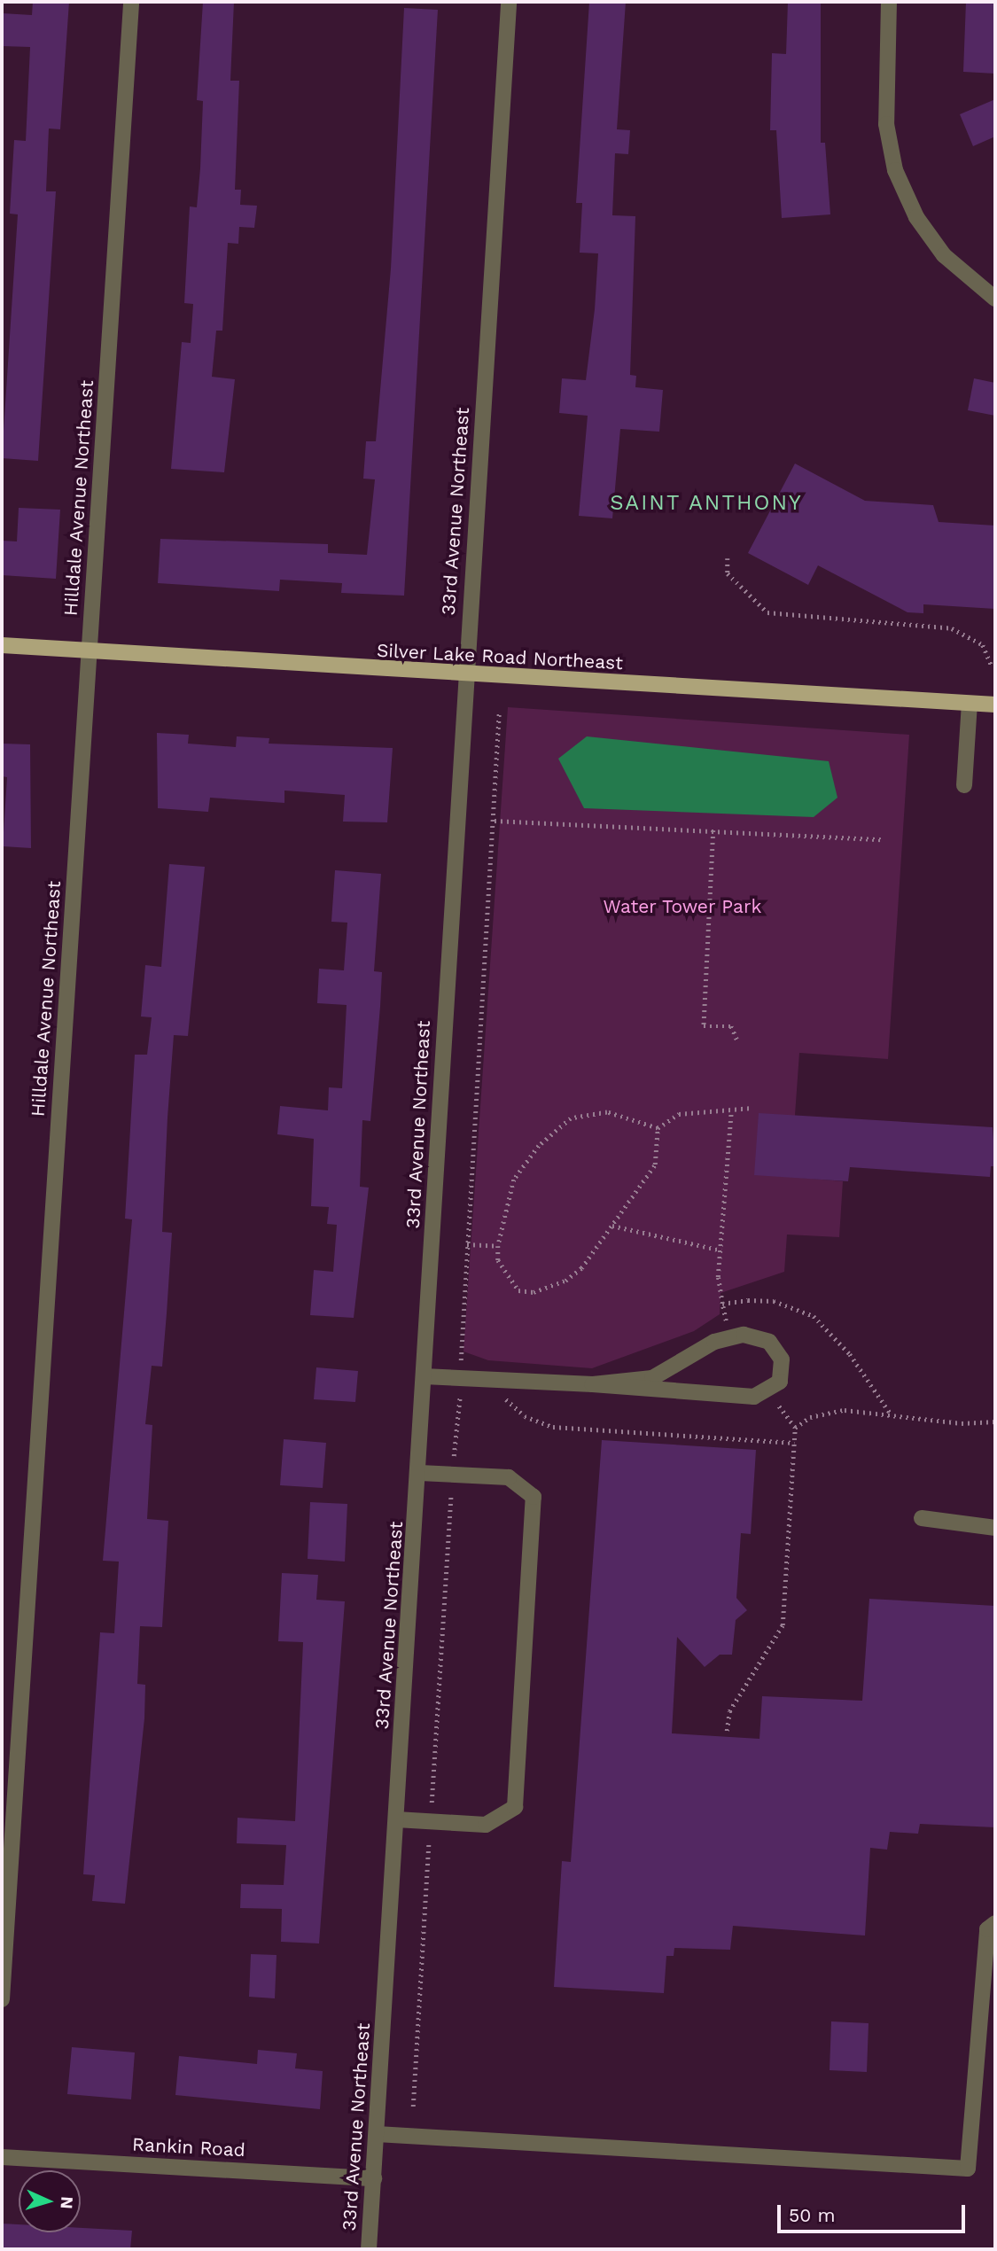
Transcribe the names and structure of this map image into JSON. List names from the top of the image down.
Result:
{
  "streets": {
    "main road": ["Silver Lake Road Northeast"],
    "street": ["Hilldale Avenue Northeast", "33rd Avenue Northeast", "Rankin Road"]
  },
  "crossings": [
    ["Hilldale Avenue Northeast", "Silver Lake Road Northeast"],
    ["33rd Avenue Northeast", "Silver Lake Road Northeast"],
    ["33rd Avenue Northeast", "Rankin Road"]
  ],
  "districts": ["SAINT ANTHONY"],
  "parks": ["Water Tower Park"],
  "scale_bar": "50 m",
  "north": "right"
}
